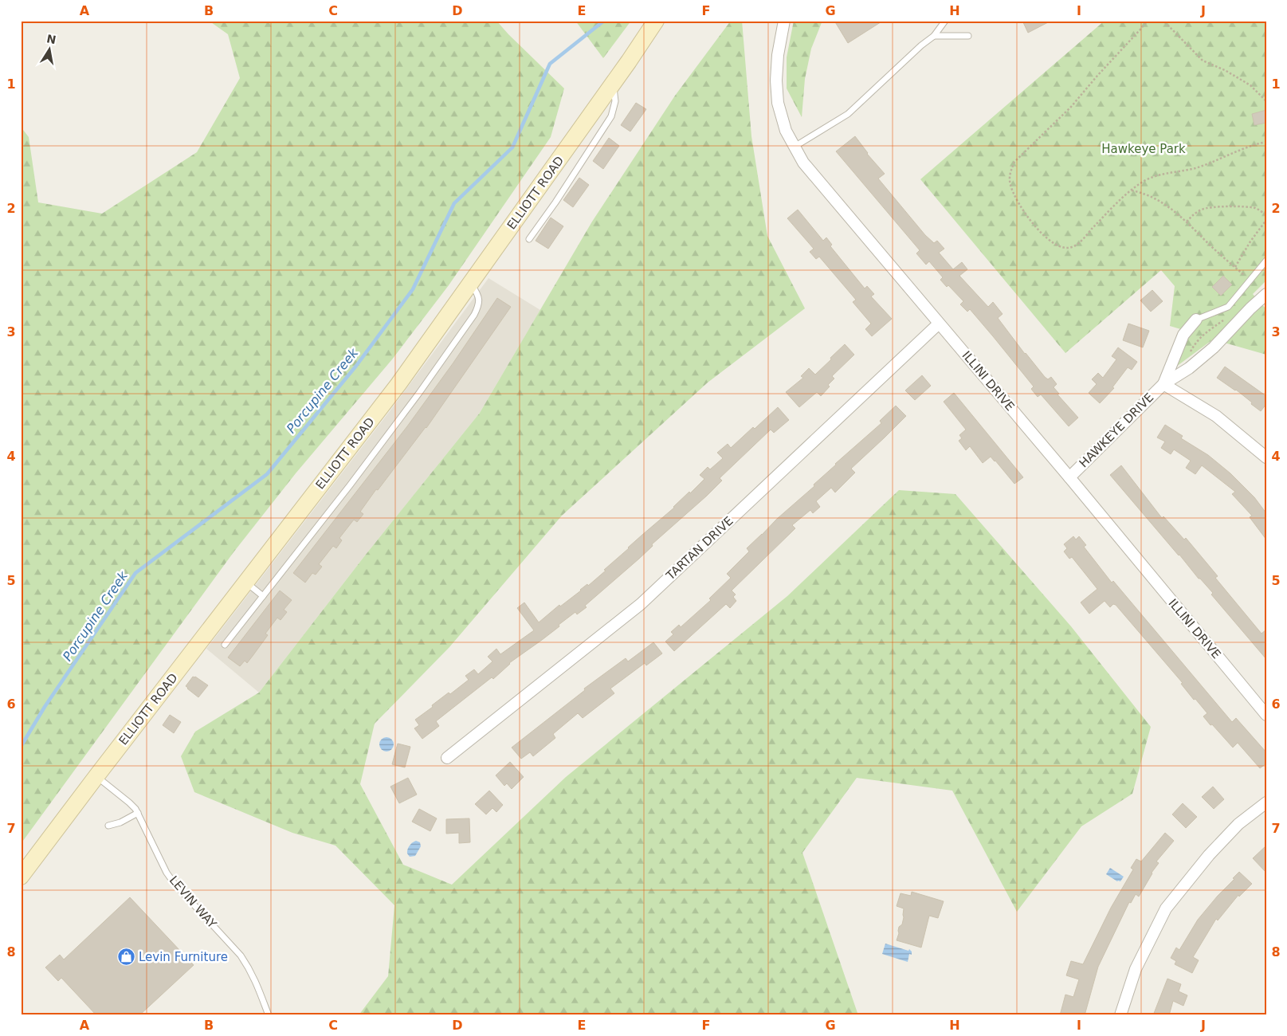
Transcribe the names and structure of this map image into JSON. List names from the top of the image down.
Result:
{
  "streets": {
    "street": [
      "ELLIOTT ROAD",
      "ILLINI DRIVE",
      "HAWKEYE DRIVE",
      "TARTAN DRIVE"
    ],
    "lane": ["LEVIN WAY"]
  },
  "crossings": [
    ["ELLIOTT ROAD", "LEVIN WAY"],
    ["ILLINI DRIVE", "HAWKEYE DRIVE"],
    ["ILLINI DRIVE", "TARTAN DRIVE"]
  ],
  "water": ["Porcupine Creek"],
  "parks": ["Hawkeye Park"],
  "places": {
    "shop": ["Levin Furniture"]
  },
  "north": "top",
  "grid": {
    "columns": [
      "A",
      "B",
      "C",
      "D",
      "E",
      "F",
      "G",
      "H",
      "I",
      "J"
    ],
    "rows": [
      "1",
      "2",
      "3",
      "4",
      "5",
      "6",
      "7",
      "8"
    ]
  }
}
